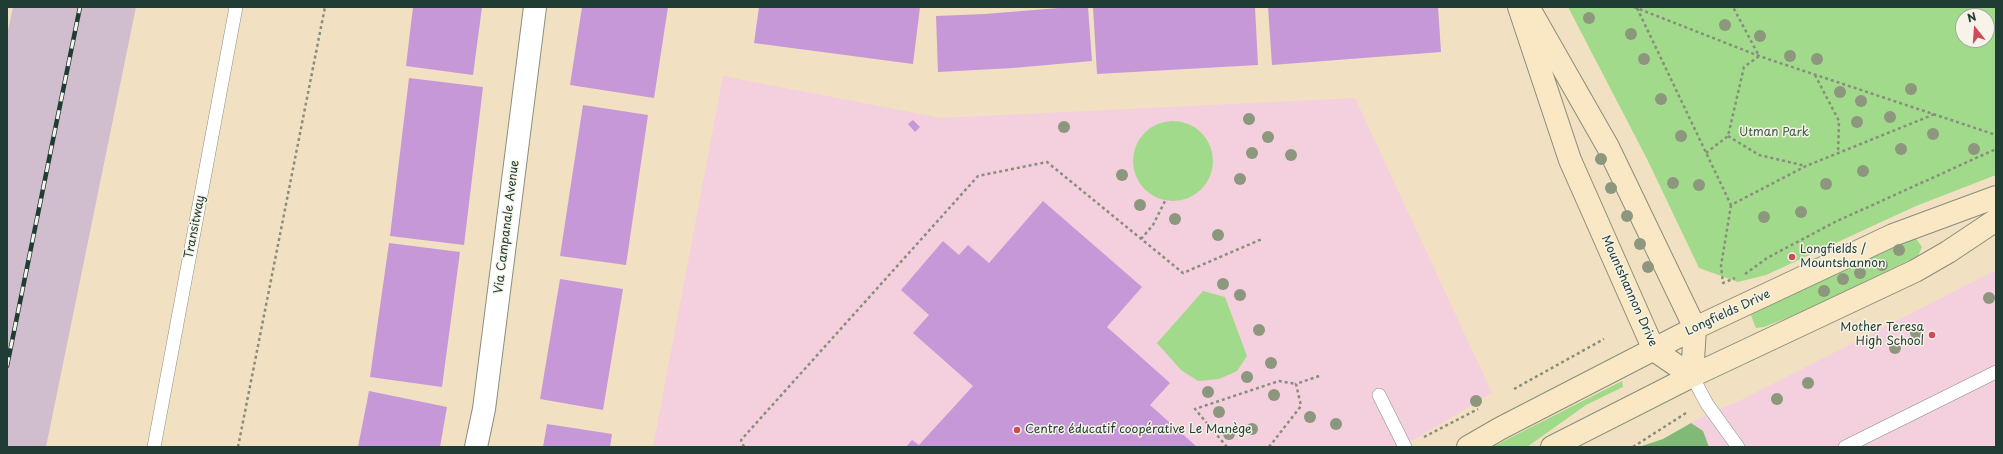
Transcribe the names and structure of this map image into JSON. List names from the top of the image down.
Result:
{
  "streets": {
    "street": ["Via Campanale Avenue", "Mountshannon Drive", "Longfields Drive"],
    "lane": ["Transitway"]
  },
  "crossings": [
    ["Mountshannon Drive", "Longfields Drive"]
  ],
  "parks": ["Utman Park"],
  "places": ["Longfields / Mountshannon", "Mother Teresa High School", "Centre éducatif coopérative Le Manège"],
  "north": "top"
}
